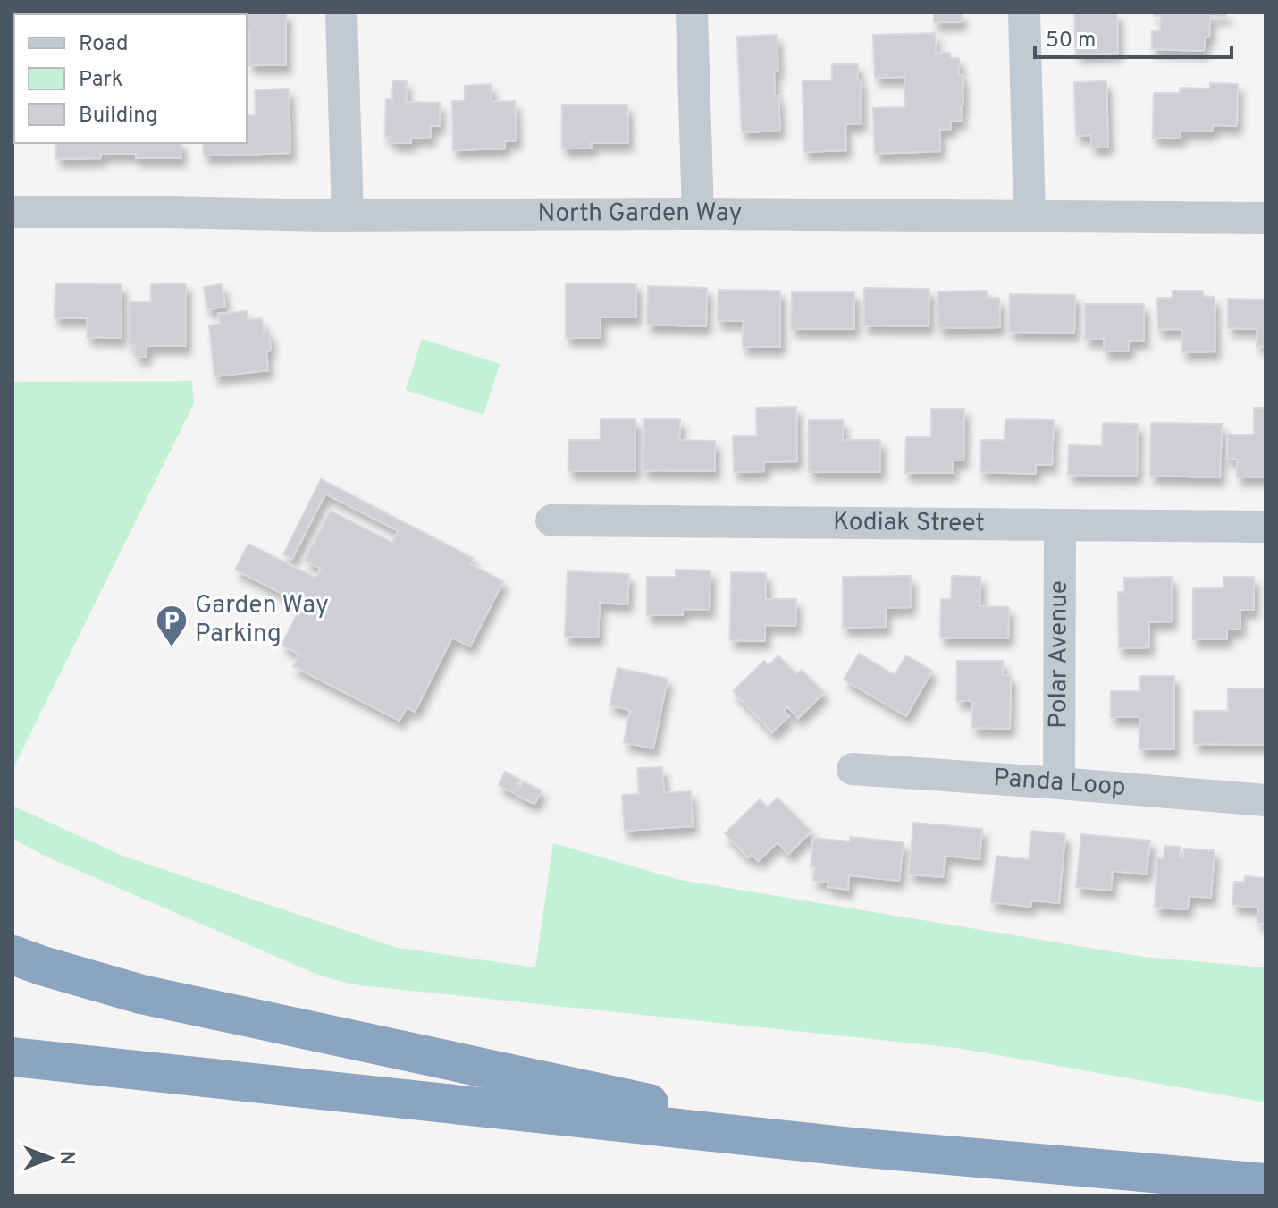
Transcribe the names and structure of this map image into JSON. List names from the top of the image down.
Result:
{
  "streets": {
    "street": [
      "North Garden Way",
      "Kodiak Street",
      "Polar Avenue",
      "Panda Loop"
    ]
  },
  "crossings": [
    ["Kodiak Street", "Polar Avenue"],
    ["Polar Avenue", "Panda Loop"]
  ],
  "places": {
    "parking": ["Garden Way Parking"]
  },
  "legend": ["Road", "Park", "Building"],
  "scale_bar": "50 m",
  "north": "right"
}
